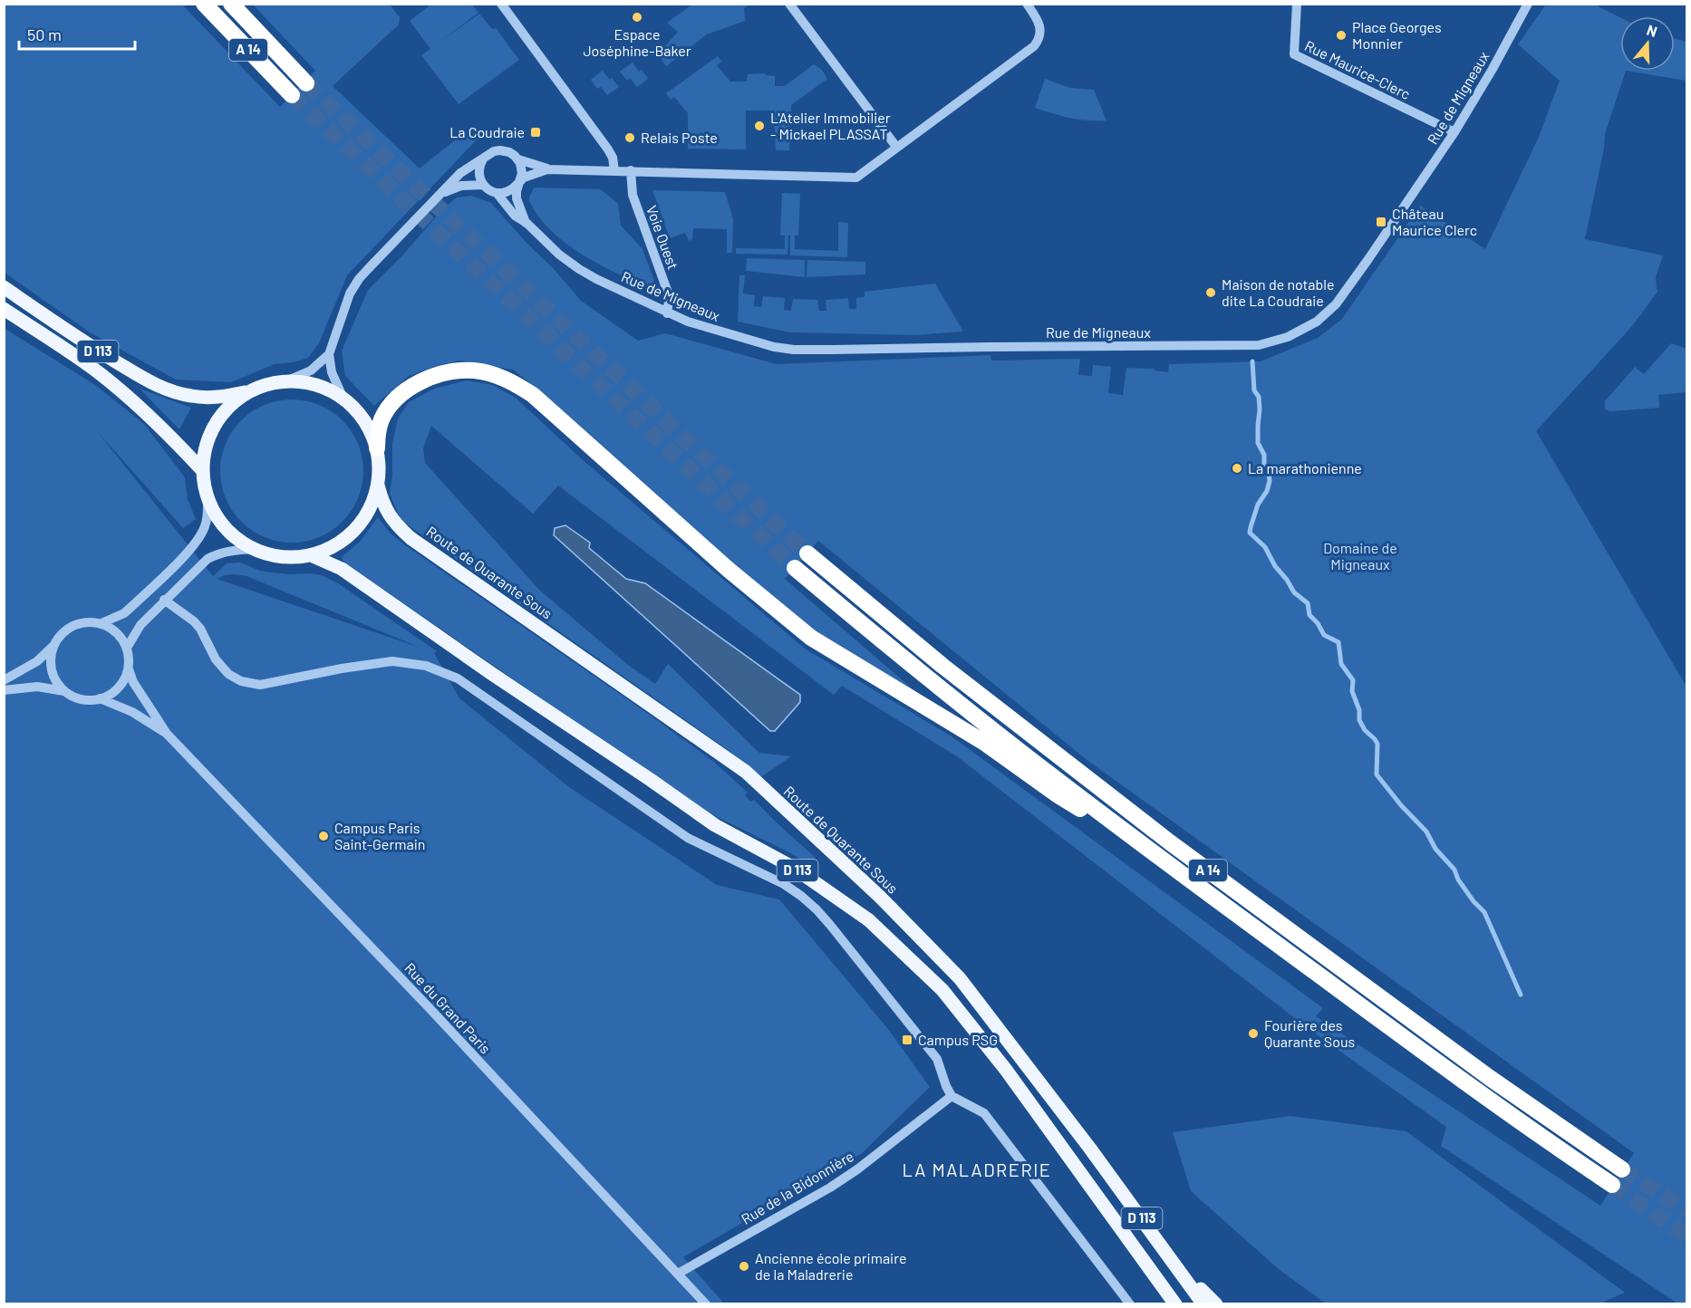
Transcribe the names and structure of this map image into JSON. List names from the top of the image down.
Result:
{
  "streets": {
    "highway": ["A 14"],
    "main road": ["D 113", "Route de Quarante Sous"],
    "street": [
      "Rue Maurice-Clerc",
      "Rue de Migneaux",
      "Voie Ouest",
      "Rue du Grand Paris",
      "Rue de la Bidonnière"
    ]
  },
  "crossings": [
    ["Rue Maurice-Clerc", "Rue de Migneaux"],
    ["Rue de Migneaux", "Voie Ouest"],
    ["D 113", "Route de Quarante Sous"],
    ["Rue du Grand Paris", "Rue de la Bidonnière"]
  ],
  "districts": ["LA MALADRERIE"],
  "parks": ["Domaine de Migneaux"],
  "places": {
    "other": [
      "Espace Joséphine-Baker",
      "Place Georges Monnier",
      "L'Atelier Immobilier - Mickael PLASSAT",
      "Relais Poste",
      "Maison de notable dite La Coudraie",
      "La marathonienne",
      "Campus Paris Saint-Germain",
      "Fourière des Quarante Sous",
      "Ancienne école primaire de la Maladrerie"
    ],
    "transit": ["La Coudraie", "Château Maurice Clerc", "Campus PSG"]
  },
  "scale_bar": "50 m",
  "north": "top"
}
